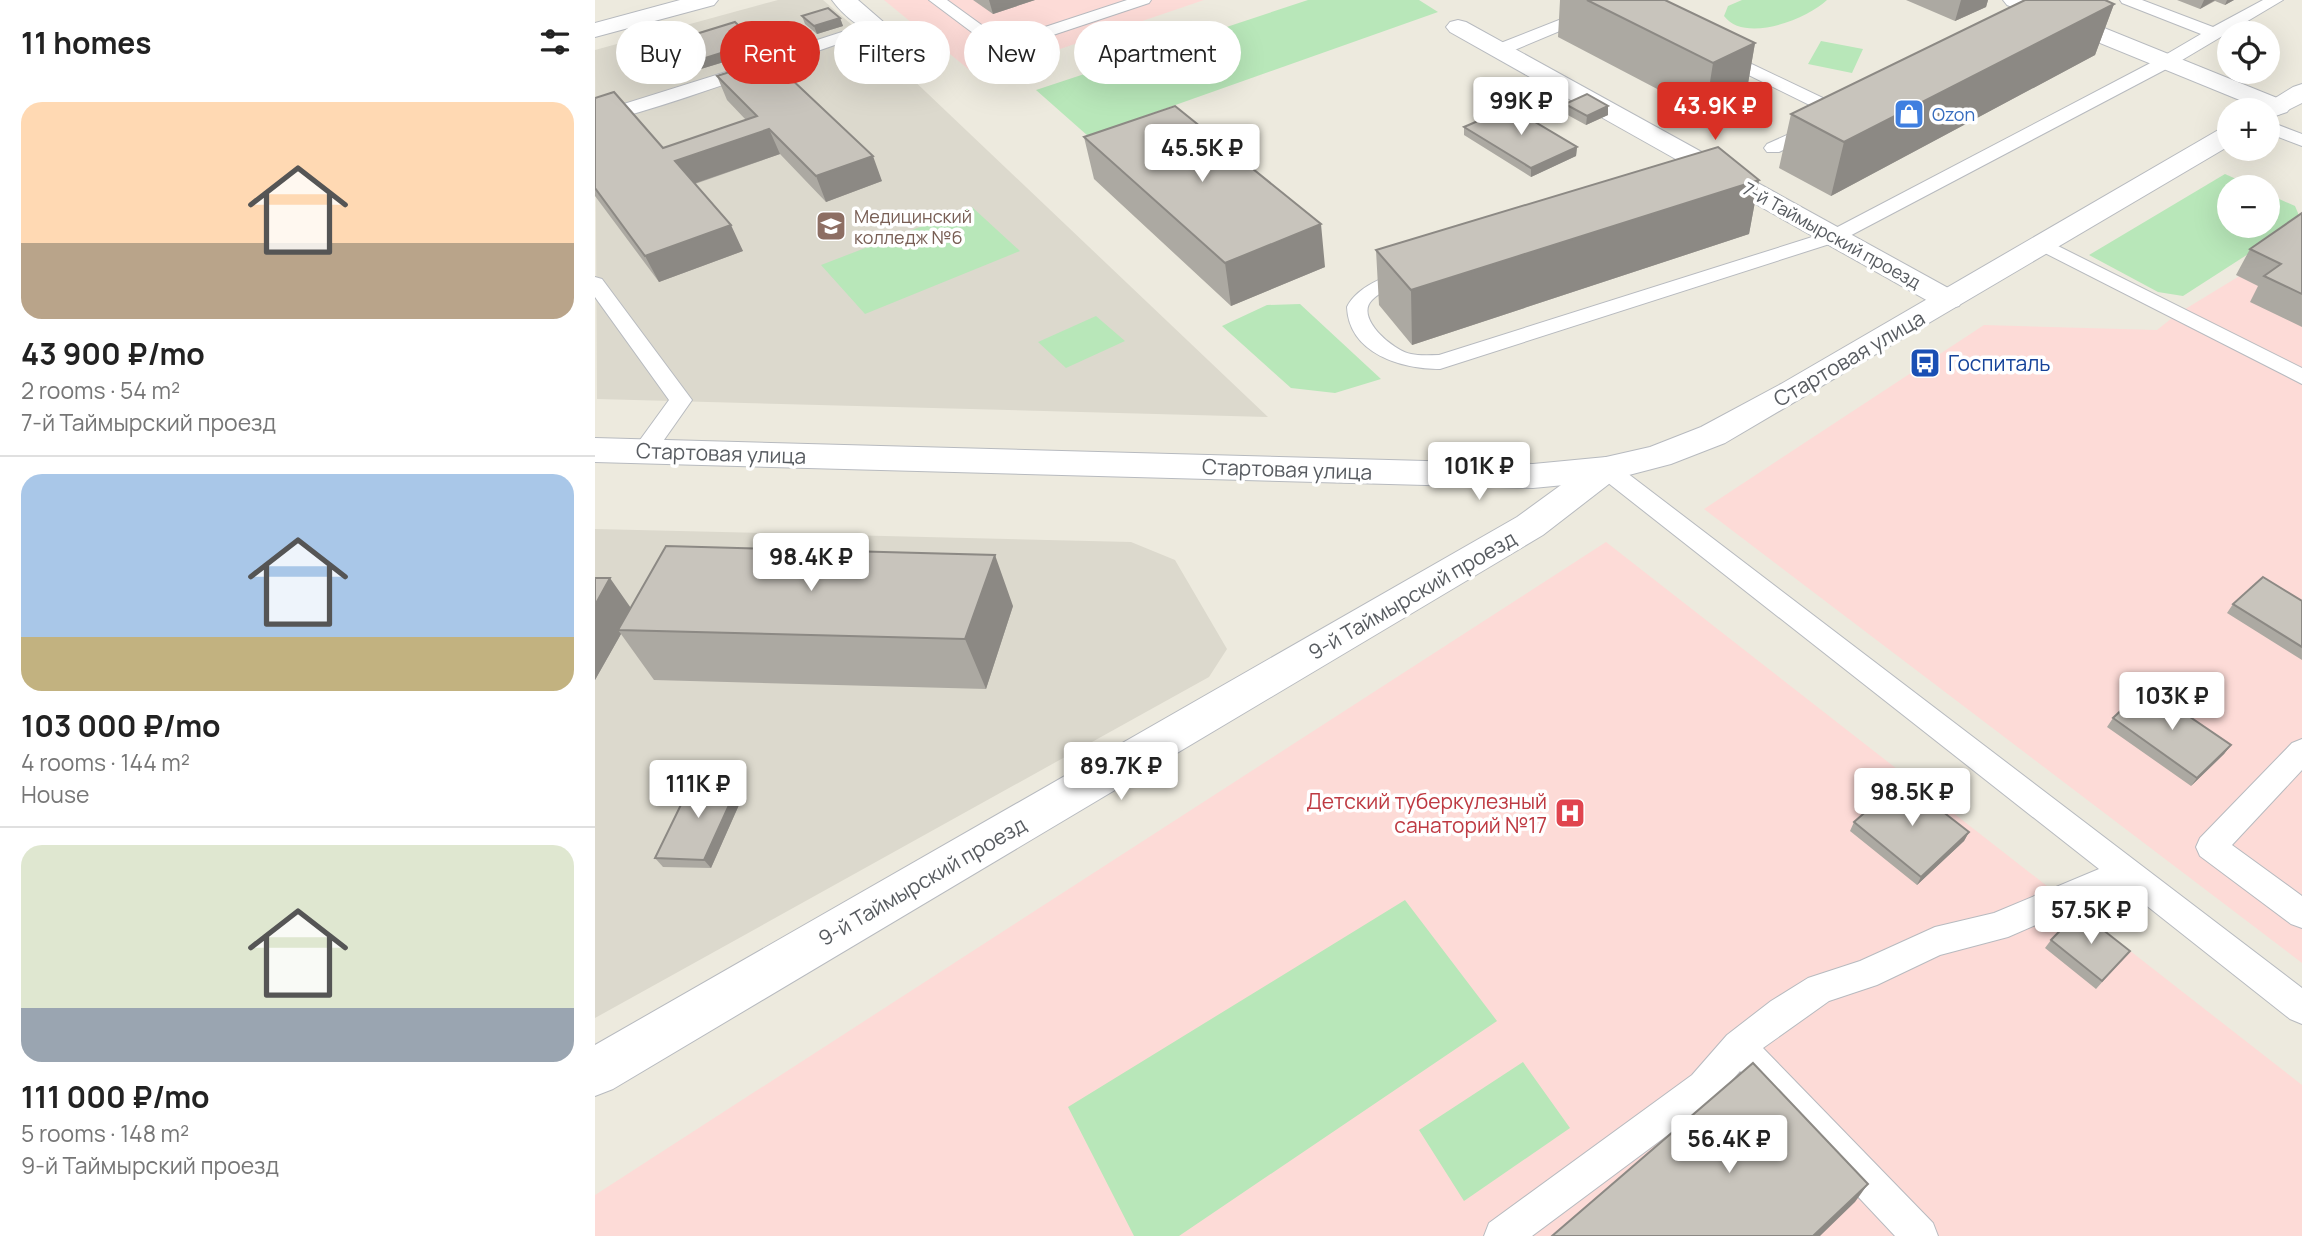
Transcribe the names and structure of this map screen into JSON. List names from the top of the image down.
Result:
{
  "streets": {
    "street": ["7-й Таймырский проезд", "Стартовая улица", "9-й Таймырский проезд"]
  },
  "crossings": [
    ["7-й Таймырский проезд", "Стартовая улица"],
    ["Стартовая улица", "9-й Таймырский проезд"]
  ],
  "places": {
    "shop": ["Ozon"],
    "school or university": ["Медицинский колледж №6"],
    "bus stop": ["Госпиталь"],
    "hospital": ["Детский туберкулезный санаторий №17"]
  },
  "page": {
    "heading": "11 homes",
    "map_buttons": ["+", "−"],
    "chip": [
      "Buy",
      "Rent",
      "Filters",
      "New",
      "Apartment"
    ],
    "price": [
      "99K ₽",
      "43.9K ₽",
      "45.5K ₽",
      "101K ₽",
      "98.4K ₽",
      "103K ₽",
      "89.7K ₽",
      "111K ₽",
      "98.5K ₽",
      "57.5K ₽",
      "56.4K ₽"
    ],
    "list": [
      {
        "name": "43 900 ₽/mo",
        "note": "2 rooms · 54 m² · 7-й Таймырский проезд"
      },
      {
        "name": "103 000 ₽/mo",
        "note": "4 rooms · 144 m² · House"
      },
      {
        "name": "111 000 ₽/mo",
        "note": "5 rooms · 148 m² · 9-й Таймырский проезд"
      }
    ]
  }
}
